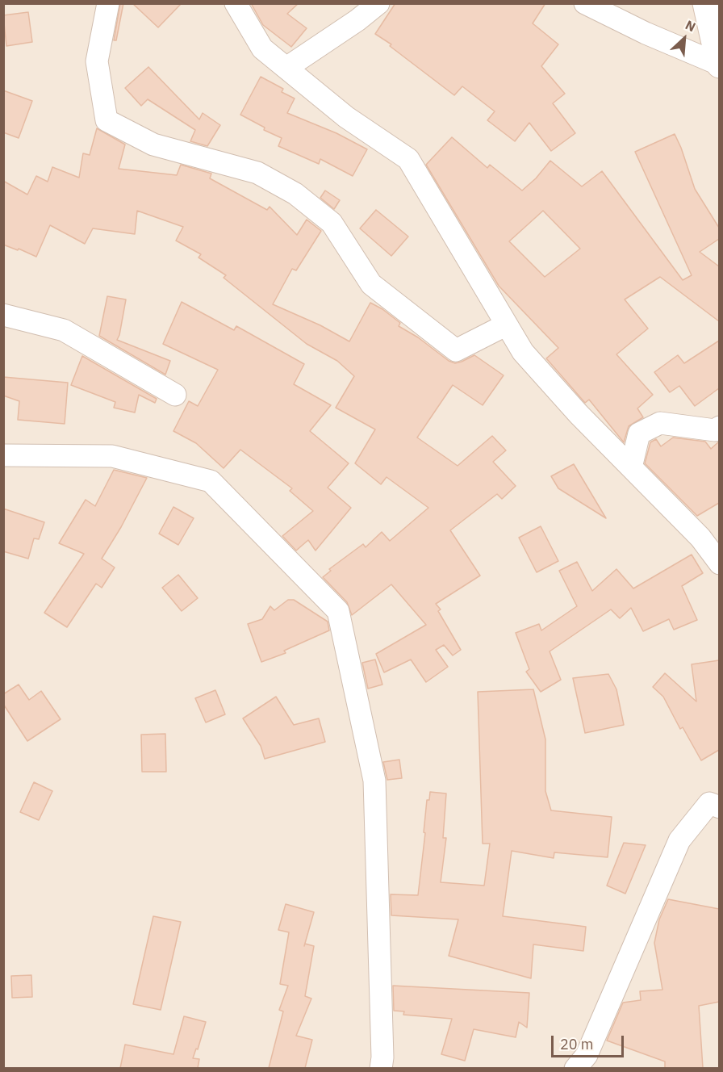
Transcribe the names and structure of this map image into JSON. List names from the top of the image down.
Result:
{
  "scale_bar": "20 m",
  "north": "top right"
}
